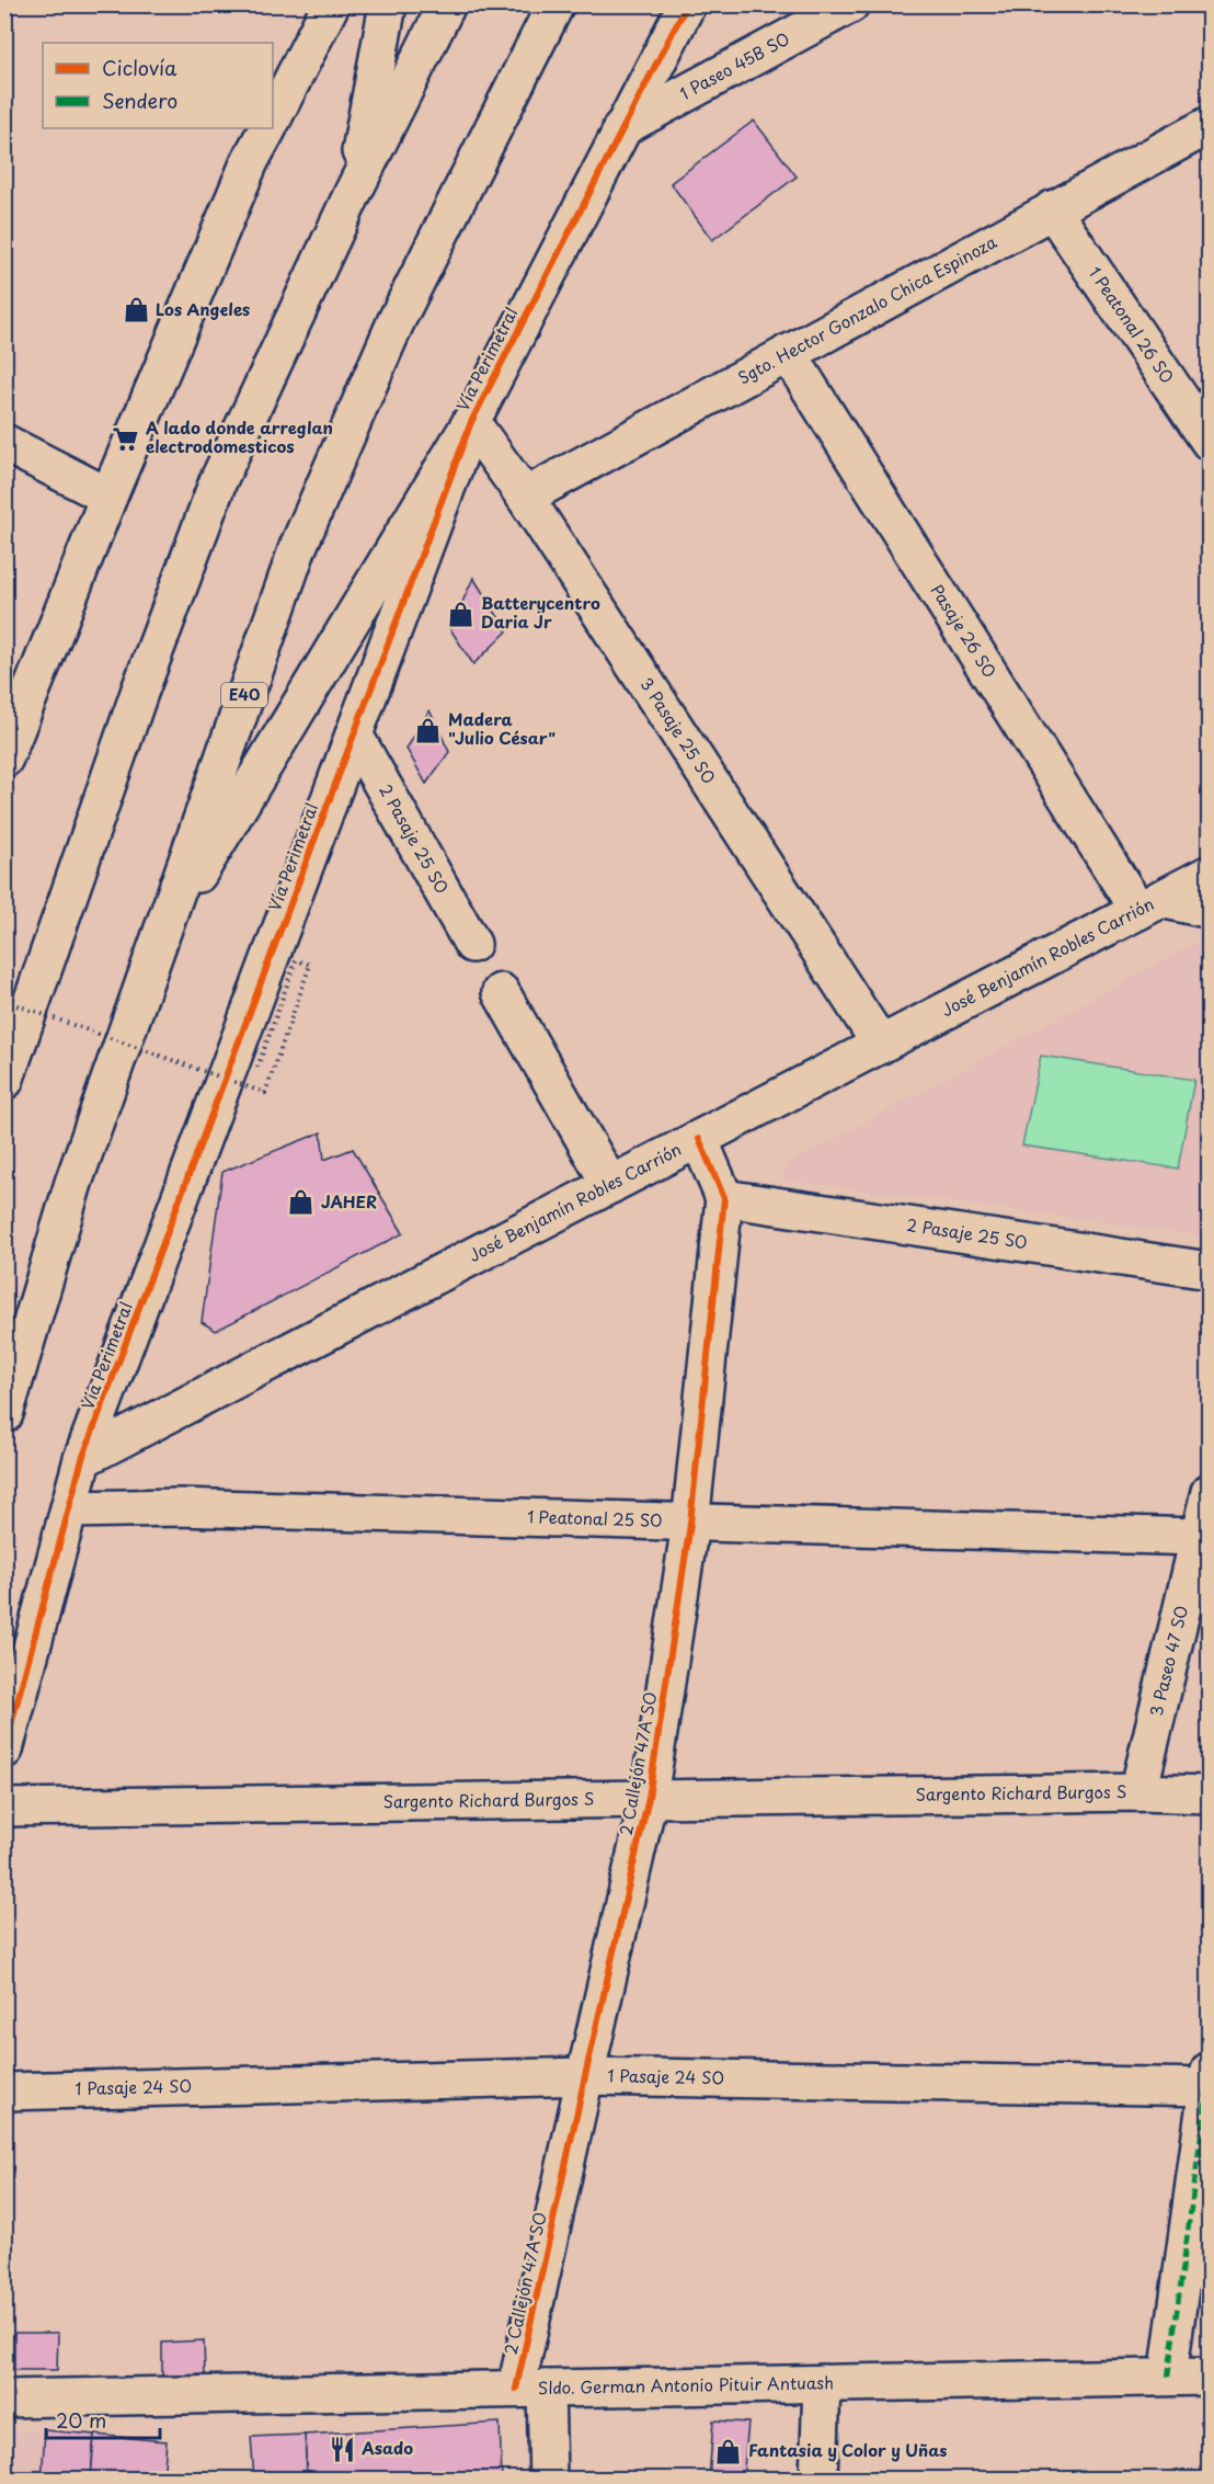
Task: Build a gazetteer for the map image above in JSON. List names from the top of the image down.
{
  "streets": {
    "main road": [
      "1 Paseo 45B SO",
      "Sgto. Hector Gonzalo Chica Espinoza",
      "1 Peatonal 26 SO",
      "Vía Perimetral",
      "Pasaje 26 SO",
      "E40",
      "3 Pasaje 25 SO",
      "2 Pasaje 25 SO",
      "José Benjamín Robles Carrión",
      "1 Peatonal 25 SO",
      "3 Paseo 47 SO",
      "2 Callejón 47A SO",
      "Sargento Richard Burgos S",
      "1 Pasaje 24 SO",
      "Sldo. German Antonio Pituir Antuash"
    ]
  },
  "crossings": [
    ["1 Paseo 45B SO", "Vía Perimetral"],
    ["Sgto. Hector Gonzalo Chica Espinoza", "1 Peatonal 26 SO"],
    ["Sgto. Hector Gonzalo Chica Espinoza", "Pasaje 26 SO"],
    ["Sgto. Hector Gonzalo Chica Espinoza", "3 Pasaje 25 SO"],
    ["Vía Perimetral", "3 Pasaje 25 SO"],
    ["Vía Perimetral", "2 Pasaje 25 SO"],
    ["Vía Perimetral", "José Benjamín Robles Carrión"],
    ["Vía Perimetral", "1 Peatonal 25 SO"],
    ["Pasaje 26 SO", "José Benjamín Robles Carrión"],
    ["3 Pasaje 25 SO", "José Benjamín Robles Carrión"],
    ["2 Pasaje 25 SO", "2 Callejón 47A SO"],
    ["José Benjamín Robles Carrión", "2 Callejón 47A SO"],
    ["1 Peatonal 25 SO", "3 Paseo 47 SO"],
    ["1 Peatonal 25 SO", "2 Callejón 47A SO"],
    ["3 Paseo 47 SO", "Sargento Richard Burgos S"],
    ["2 Callejón 47A SO", "Sargento Richard Burgos S"],
    ["2 Callejón 47A SO", "1 Pasaje 24 SO"],
    ["2 Callejón 47A SO", "Sldo. German Antonio Pituir Antuash"]
  ],
  "places": {
    "shop": [
      "Los Angeles",
      "Batterycentro Daria Jr",
      "Madera \"Julio César\"",
      "JAHER",
      "Fantasia y Color y Uñas"
    ],
    "supermarket": ["A lado donde arreglan electrodomesticos"],
    "restaurant": ["Asado"]
  },
  "legend": ["Ciclovía", "Sendero"],
  "scale_bar": "20 m"
}
